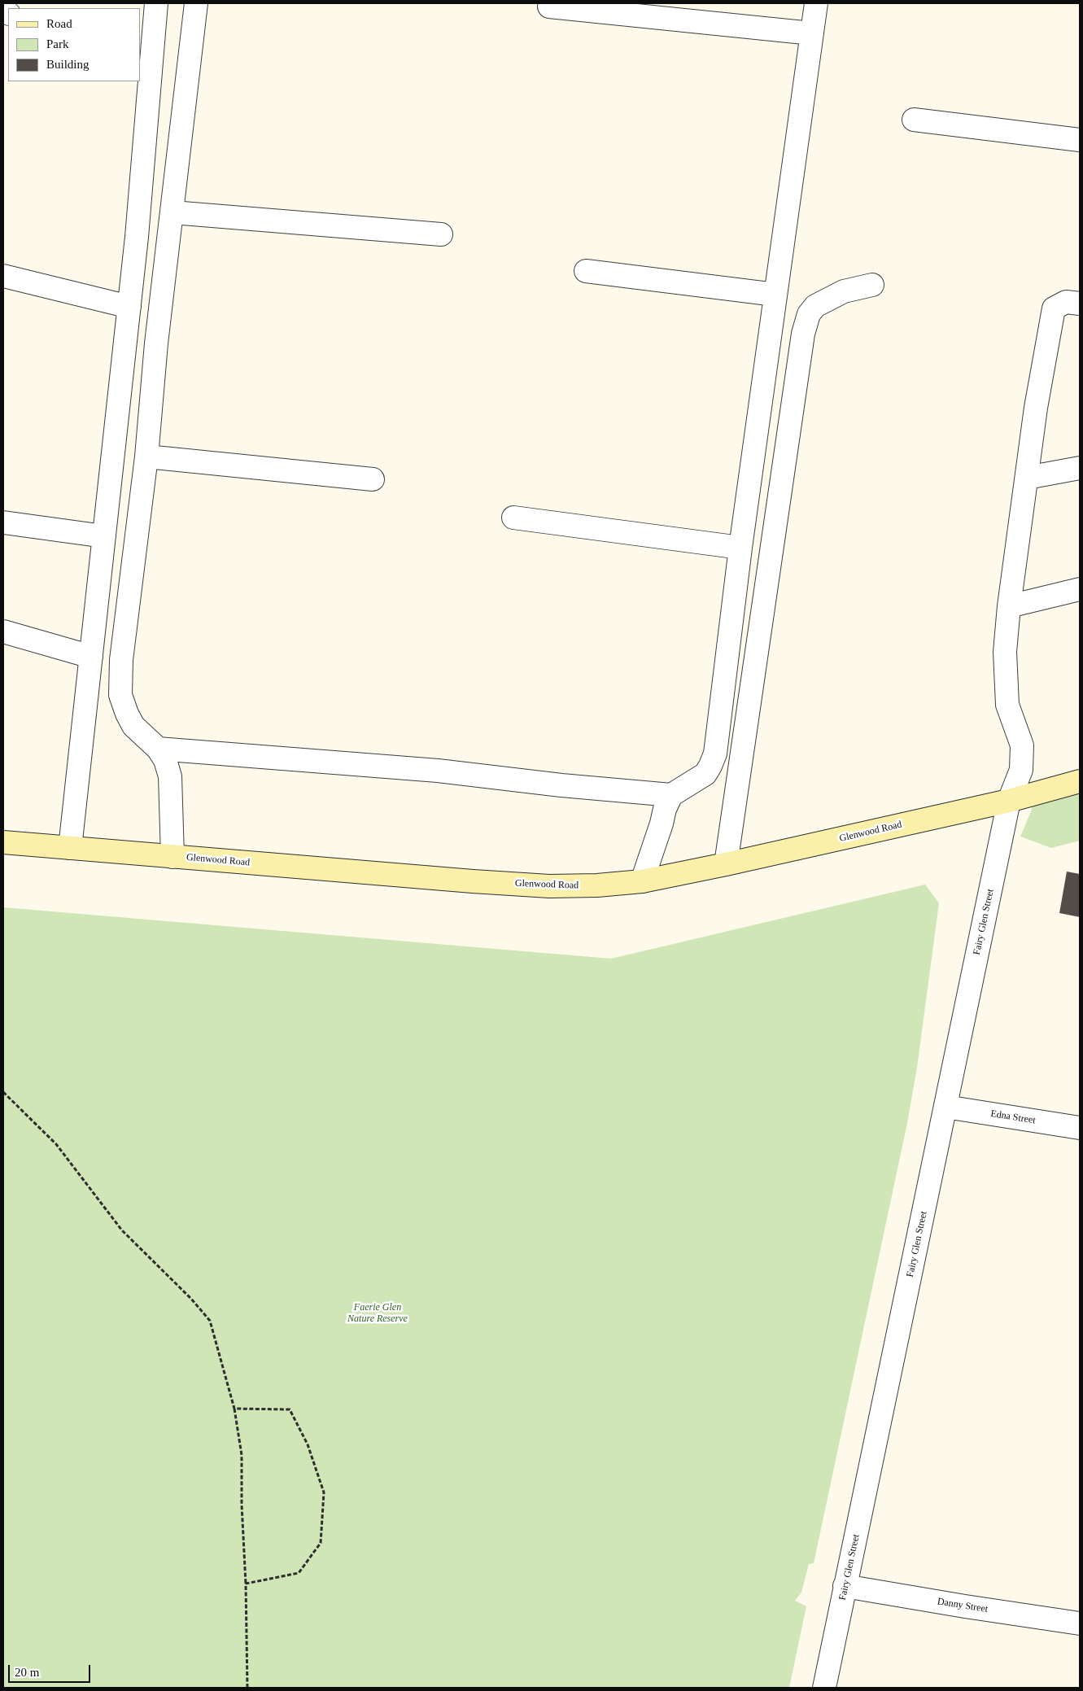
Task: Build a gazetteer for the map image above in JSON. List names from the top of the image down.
{
  "streets": {
    "street": [
      "Glenwood Road",
      "Fairy Glen Street",
      "Edna Street",
      "Danny Street"
    ]
  },
  "crossings": [
    ["Glenwood Road", "Fairy Glen Street"],
    ["Fairy Glen Street", "Edna Street"],
    ["Fairy Glen Street", "Danny Street"]
  ],
  "parks": ["Faerie Glen Nature Reserve"],
  "legend": ["Road", "Park", "Building"],
  "scale_bar": "20 m"
}
